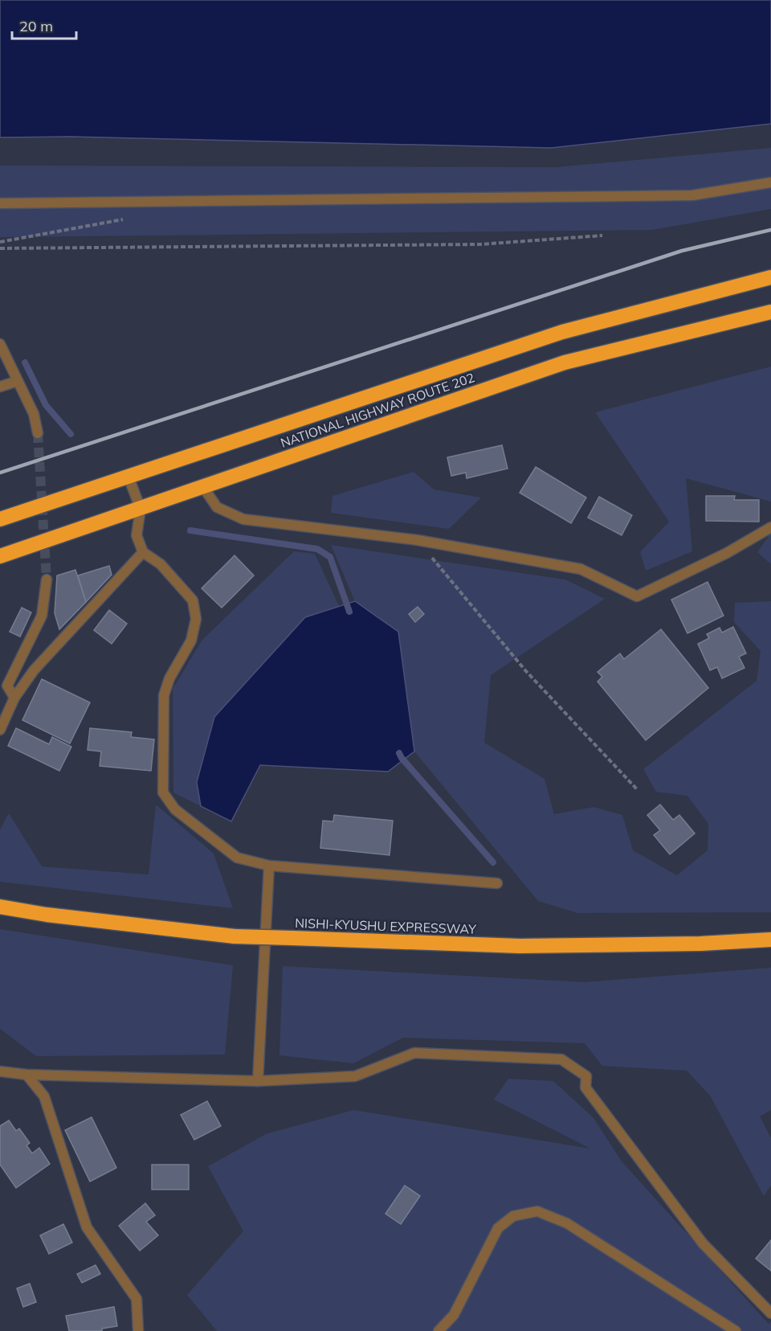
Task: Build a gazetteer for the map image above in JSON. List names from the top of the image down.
{
  "streets": {
    "highway": ["NATIONAL HIGHWAY ROUTE 202", "NISHI-KYUSHU EXPRESSWAY"]
  },
  "scale_bar": "20 m"
}
